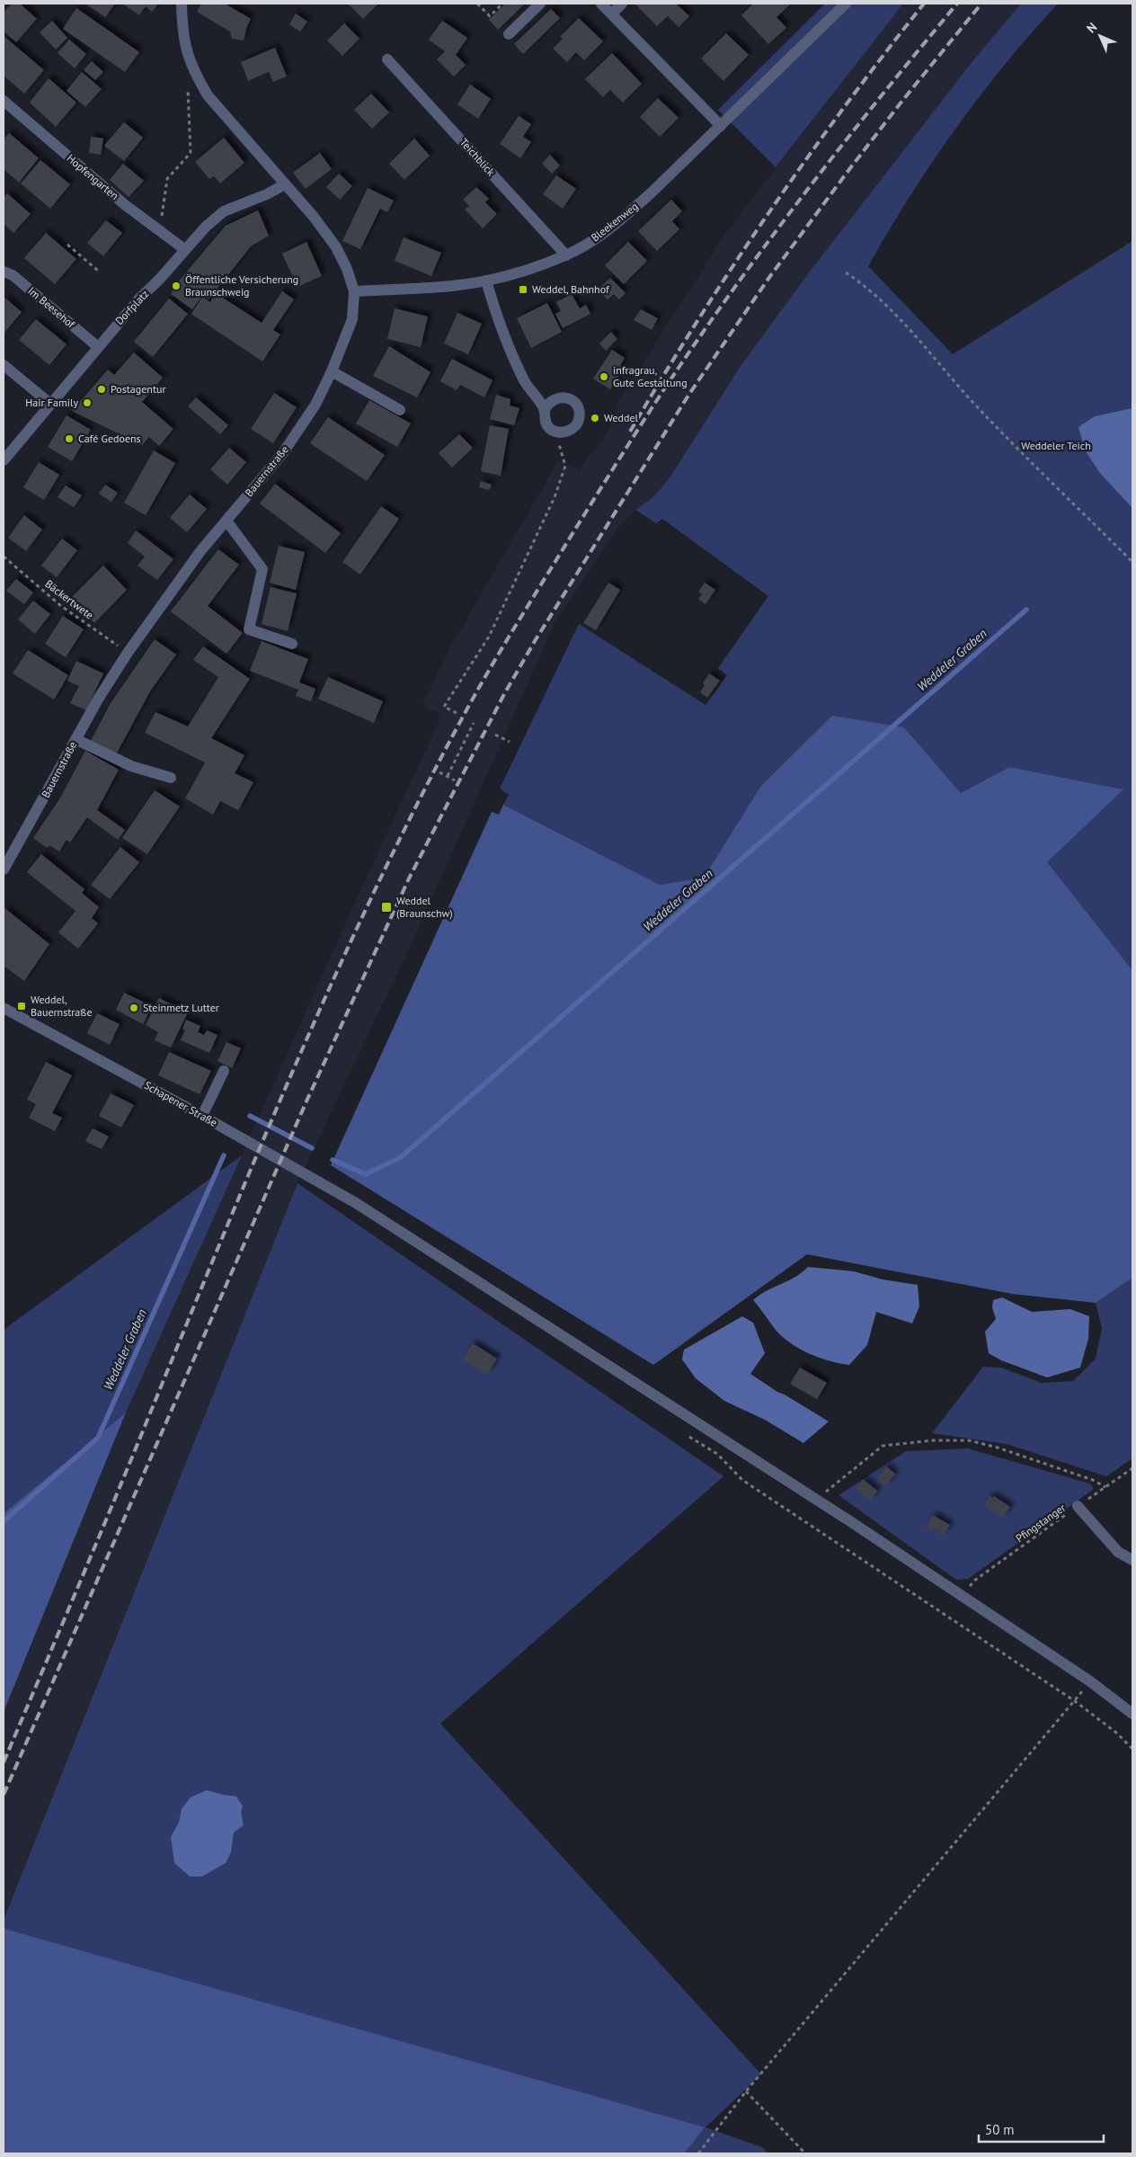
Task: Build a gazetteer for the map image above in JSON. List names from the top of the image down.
{
  "streets": {
    "street": [
      "Teichblick",
      "Hopfengarten",
      "Bleekenweg",
      "Im Beesehof",
      "Dorfplatz",
      "Bauernstraße",
      "Schapener Straße"
    ],
    "path": ["Bäckertwete", "Pfingstanger"]
  },
  "crossings": [
    ["Teichblick", "Bleekenweg"],
    ["Hopfengarten", "Dorfplatz"],
    ["Im Beesehof", "Dorfplatz"],
    ["Bauernstraße", "Bäckertwete"],
    ["Schapener Straße", "Pfingstanger"]
  ],
  "water": ["Weddeler Graben"],
  "parks": ["Weddeler Teich"],
  "places": {
    "other": [
      "Öffentliche Versicherung Braunschweig",
      "infragrau, Gute Gestaltung",
      "Postagentur",
      "Hair Family",
      "Weddel",
      "Café Gedoens",
      "Steinmetz Lutter"
    ],
    "transit": ["Weddel, Bahnhof", "Weddel (Braunschw)", "Weddel, Bauernstraße"]
  },
  "scale_bar": "50 m",
  "north": "top left"
}
